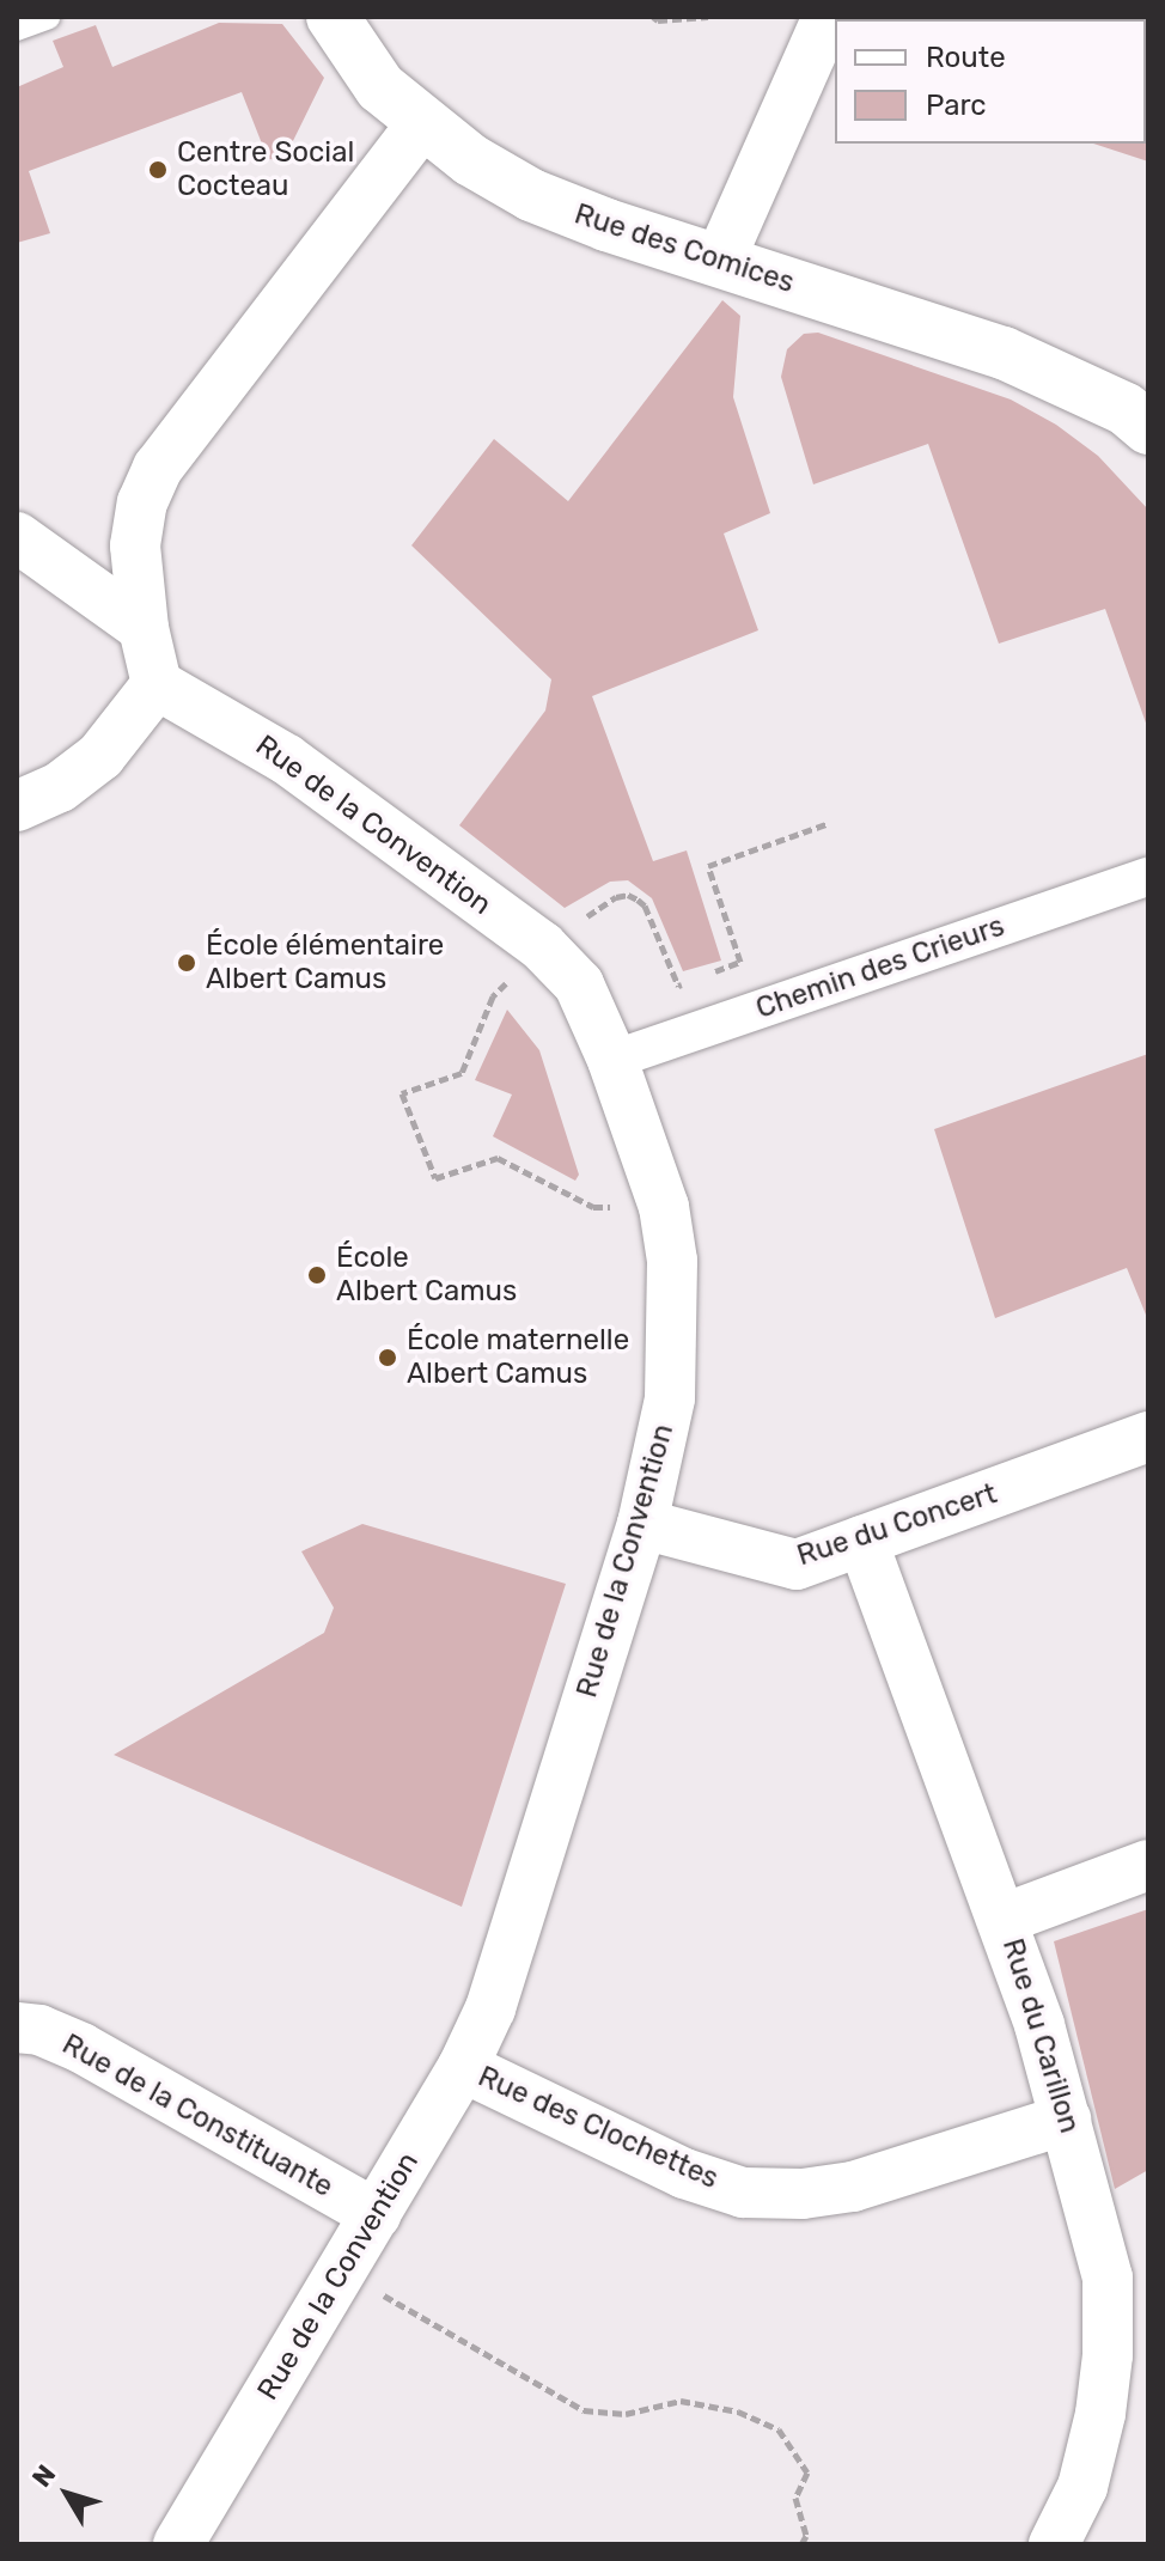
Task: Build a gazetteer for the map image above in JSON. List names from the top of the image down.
{
  "streets": {
    "street": [
      "Rue des Comices",
      "Rue de la Convention",
      "Chemin des Crieurs",
      "Rue du Concert",
      "Rue du Carillon",
      "Rue de la Constituante",
      "Rue des Clochettes"
    ]
  },
  "crossings": [
    ["Rue de la Convention", "Chemin des Crieurs"],
    ["Rue de la Convention", "Rue du Concert"],
    ["Rue de la Convention", "Rue de la Constituante"],
    ["Rue de la Convention", "Rue des Clochettes"],
    ["Rue du Concert", "Rue du Carillon"],
    ["Rue du Carillon", "Rue des Clochettes"]
  ],
  "places": [
    "Centre Social Cocteau",
    "École élémentaire Albert Camus",
    "École Albert Camus",
    "École maternelle Albert Camus"
  ],
  "legend": ["Route", "Parc"],
  "north": "top left"
}
